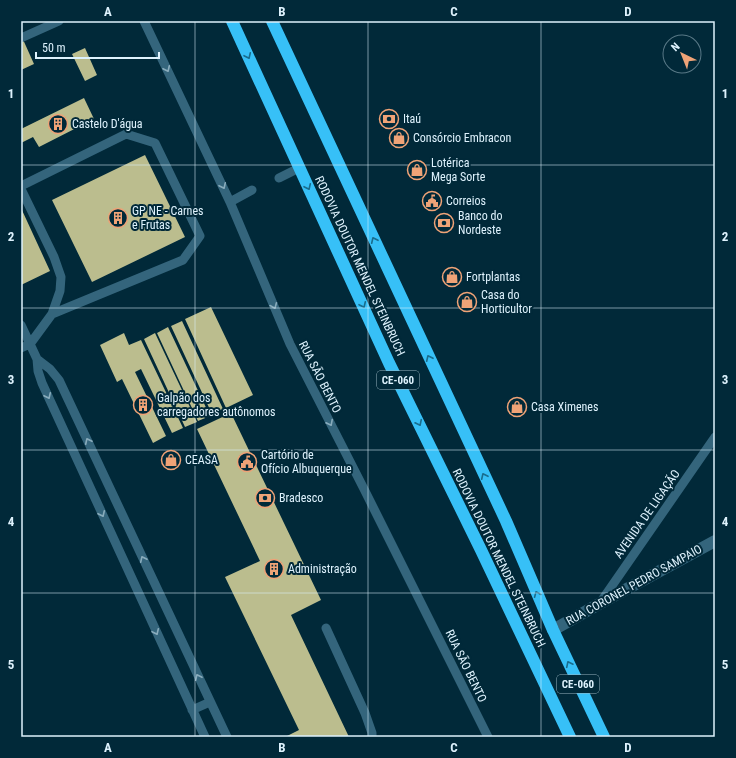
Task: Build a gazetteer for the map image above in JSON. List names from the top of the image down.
{
  "streets": {
    "highway": ["RODOVIA DOUTOR MENDEL STEINBRUCH", "CE-060"],
    "street": ["RUA CORONEL PEDRO SAMPAIO"],
    "lane": ["RUA SÃO BENTO", "AVENIDA DE LIGAÇÃO"]
  },
  "crossings": [
    ["RODOVIA DOUTOR MENDEL STEINBRUCH", "RUA CORONEL PEDRO SAMPAIO"],
    ["AVENIDA DE LIGAÇÃO", "RUA CORONEL PEDRO SAMPAIO"]
  ],
  "one_way": ["RUA SÃO BENTO"],
  "places": {
    "bank": ["Itaú", "Banco do Nordeste", "Bradesco"],
    "building": [
      "Castelo D'água",
      "GP NE - Carnes e Frutas",
      "Galpão dos carregadores autônomos",
      "Administração"
    ],
    "shop": [
      "Consórcio Embracon",
      "Lotérica Mega Sorte",
      "Fortplantas",
      "Casa do Horticultor",
      "Casa Ximenes",
      "CEASA"
    ],
    "public building": ["Correios", "Cartório de Ofício Albuquerque"]
  },
  "scale_bar": "50 m",
  "north": "top left",
  "grid": {
    "columns": [
      "A",
      "B",
      "C",
      "D"
    ],
    "rows": [
      "1",
      "2",
      "3",
      "4",
      "5"
    ]
  }
}
